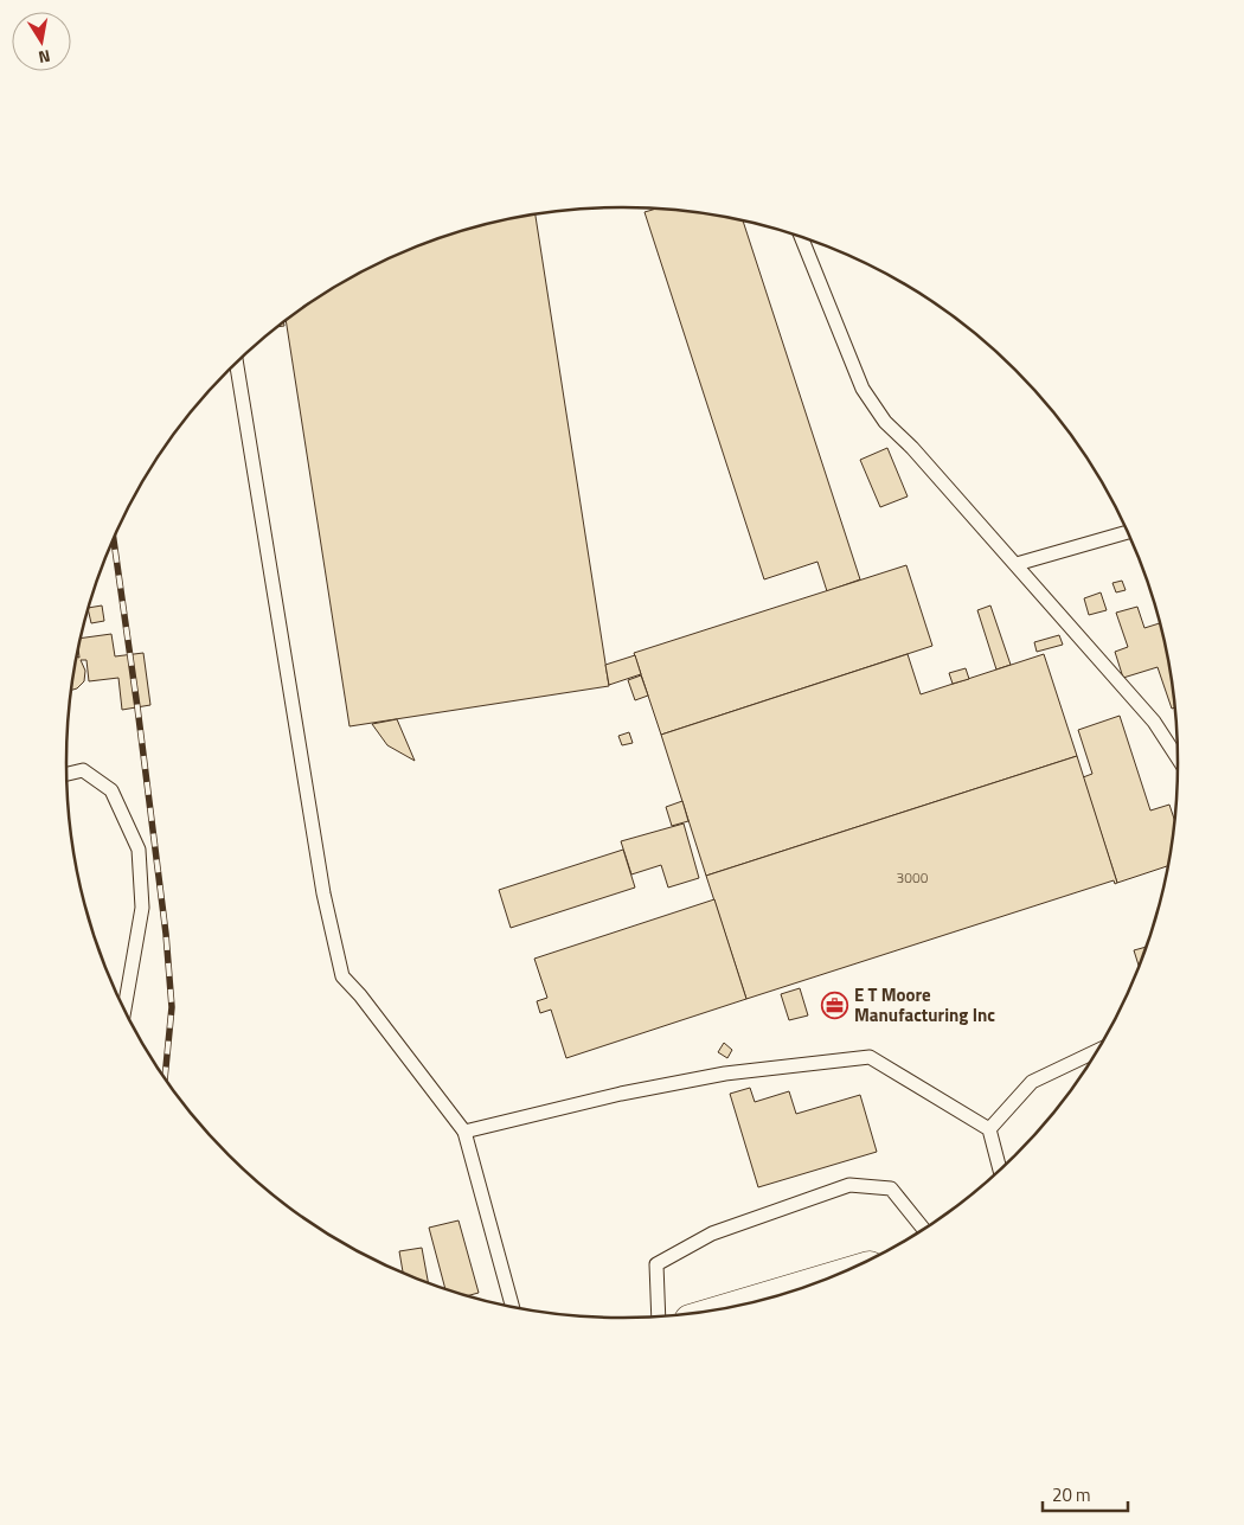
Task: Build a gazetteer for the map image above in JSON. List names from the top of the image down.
{
  "places": {
    "office": ["E T Moore Manufacturing Inc"]
  },
  "house_numbers": ["3000"],
  "scale_bar": "20 m",
  "north": "bottom"
}
